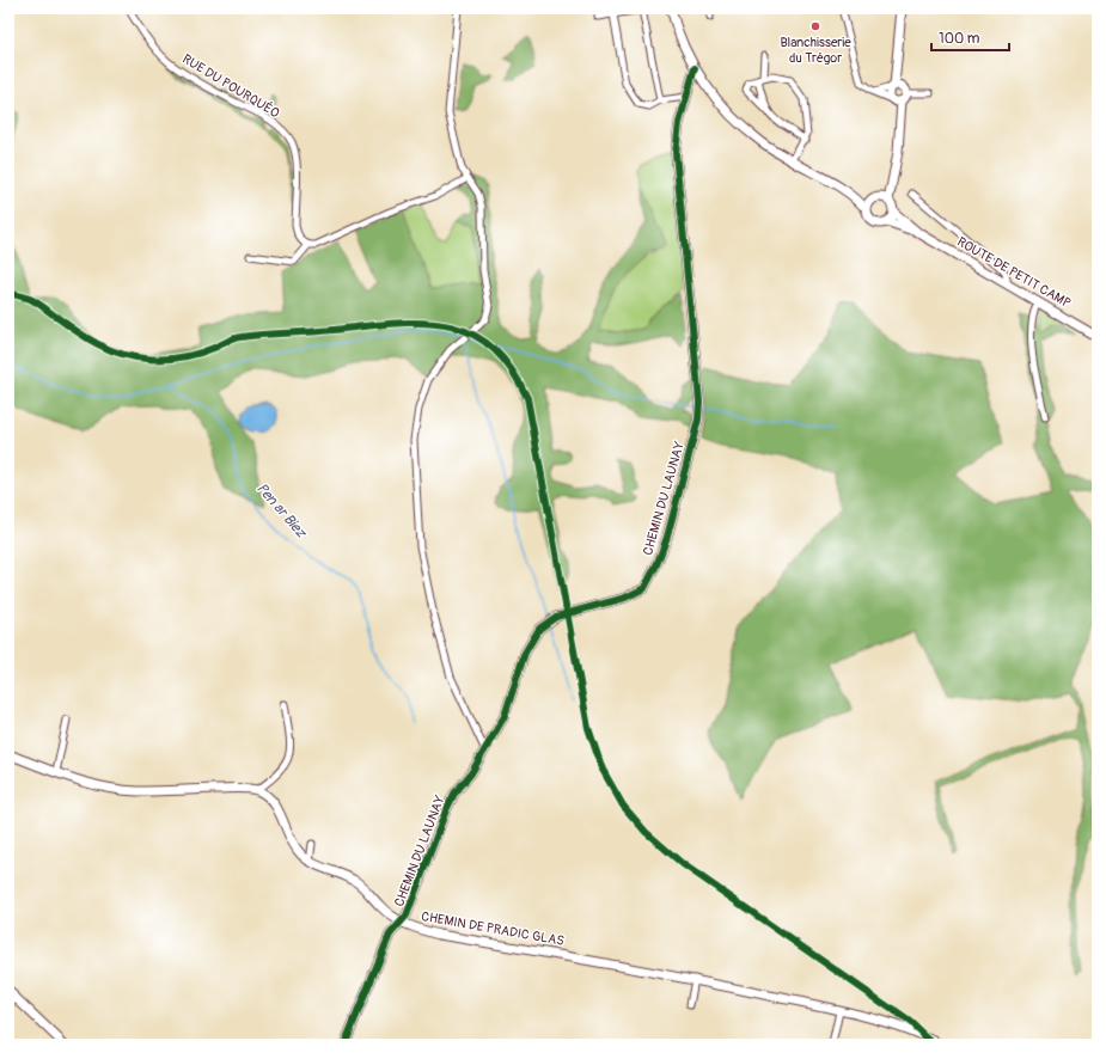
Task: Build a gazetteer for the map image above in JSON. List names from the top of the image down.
{
  "streets": {
    "street": [
      "RUE DU POURQUÉO",
      "ROUTE DE PETIT CAMP",
      "CHEMIN DU LAUNAY",
      "CHEMIN DE PRADIC GLAS"
    ]
  },
  "crossings": [
    ["CHEMIN DU LAUNAY", "CHEMIN DE PRADIC GLAS"]
  ],
  "water": ["Pen ar Biez"],
  "places": ["Blanchisserie du Trégor"],
  "scale_bar": "100 m"
}
